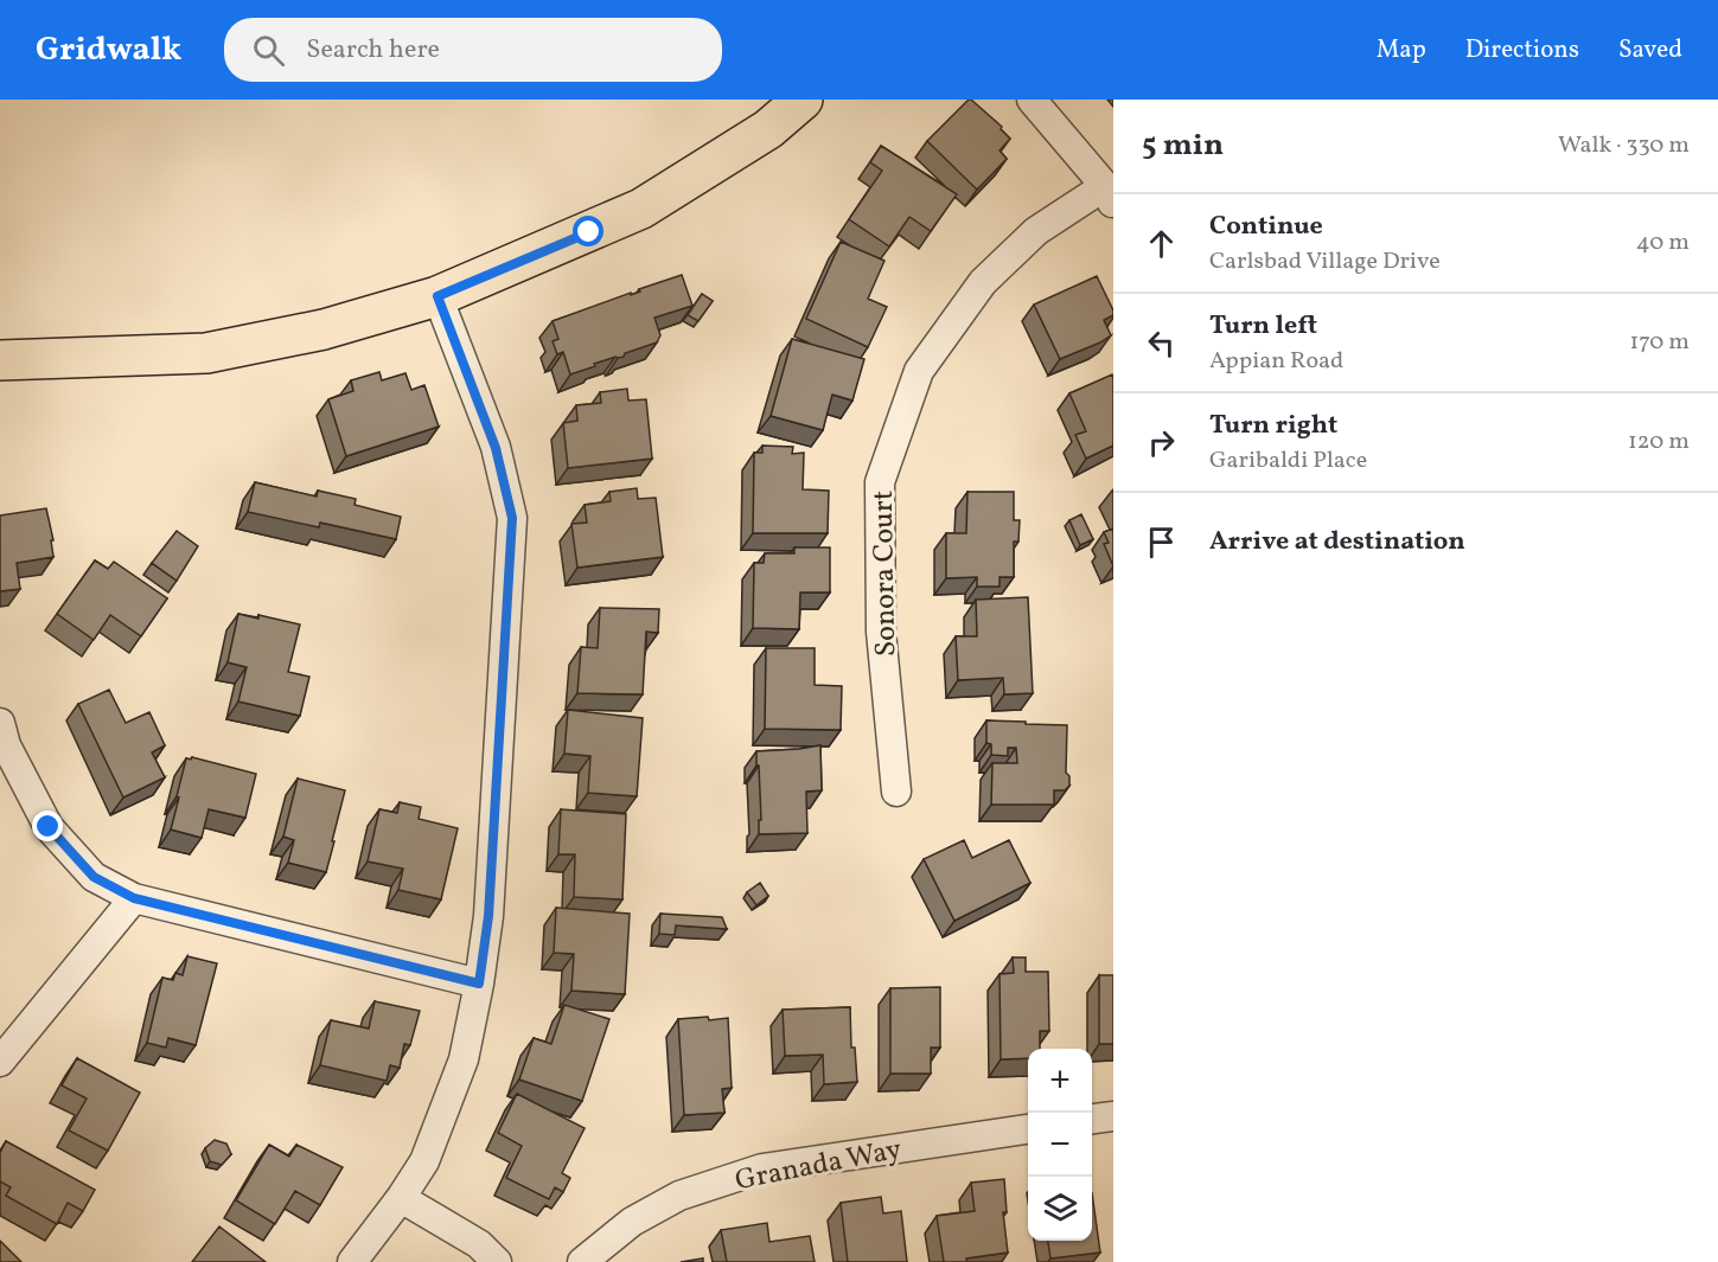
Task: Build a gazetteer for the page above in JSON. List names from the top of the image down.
{
  "streets": {
    "street": ["Sonora Court", "Granada Way"]
  },
  "page": {
    "header": "Gridwalk",
    "search": "Search here",
    "nav": ["Map", "Directions", "Saved"],
    "heading": ["5 min", "Walk · 330 m"],
    "list": [
      ["Continue", "Carlsbad Village Drive", "40 m"],
      ["Turn left", "Appian Road", "170 m"],
      ["Turn right", "Garibaldi Place", "120 m"],
      "Arrive at destination"
    ],
    "map_buttons": ["+", "−"]
  }
}
